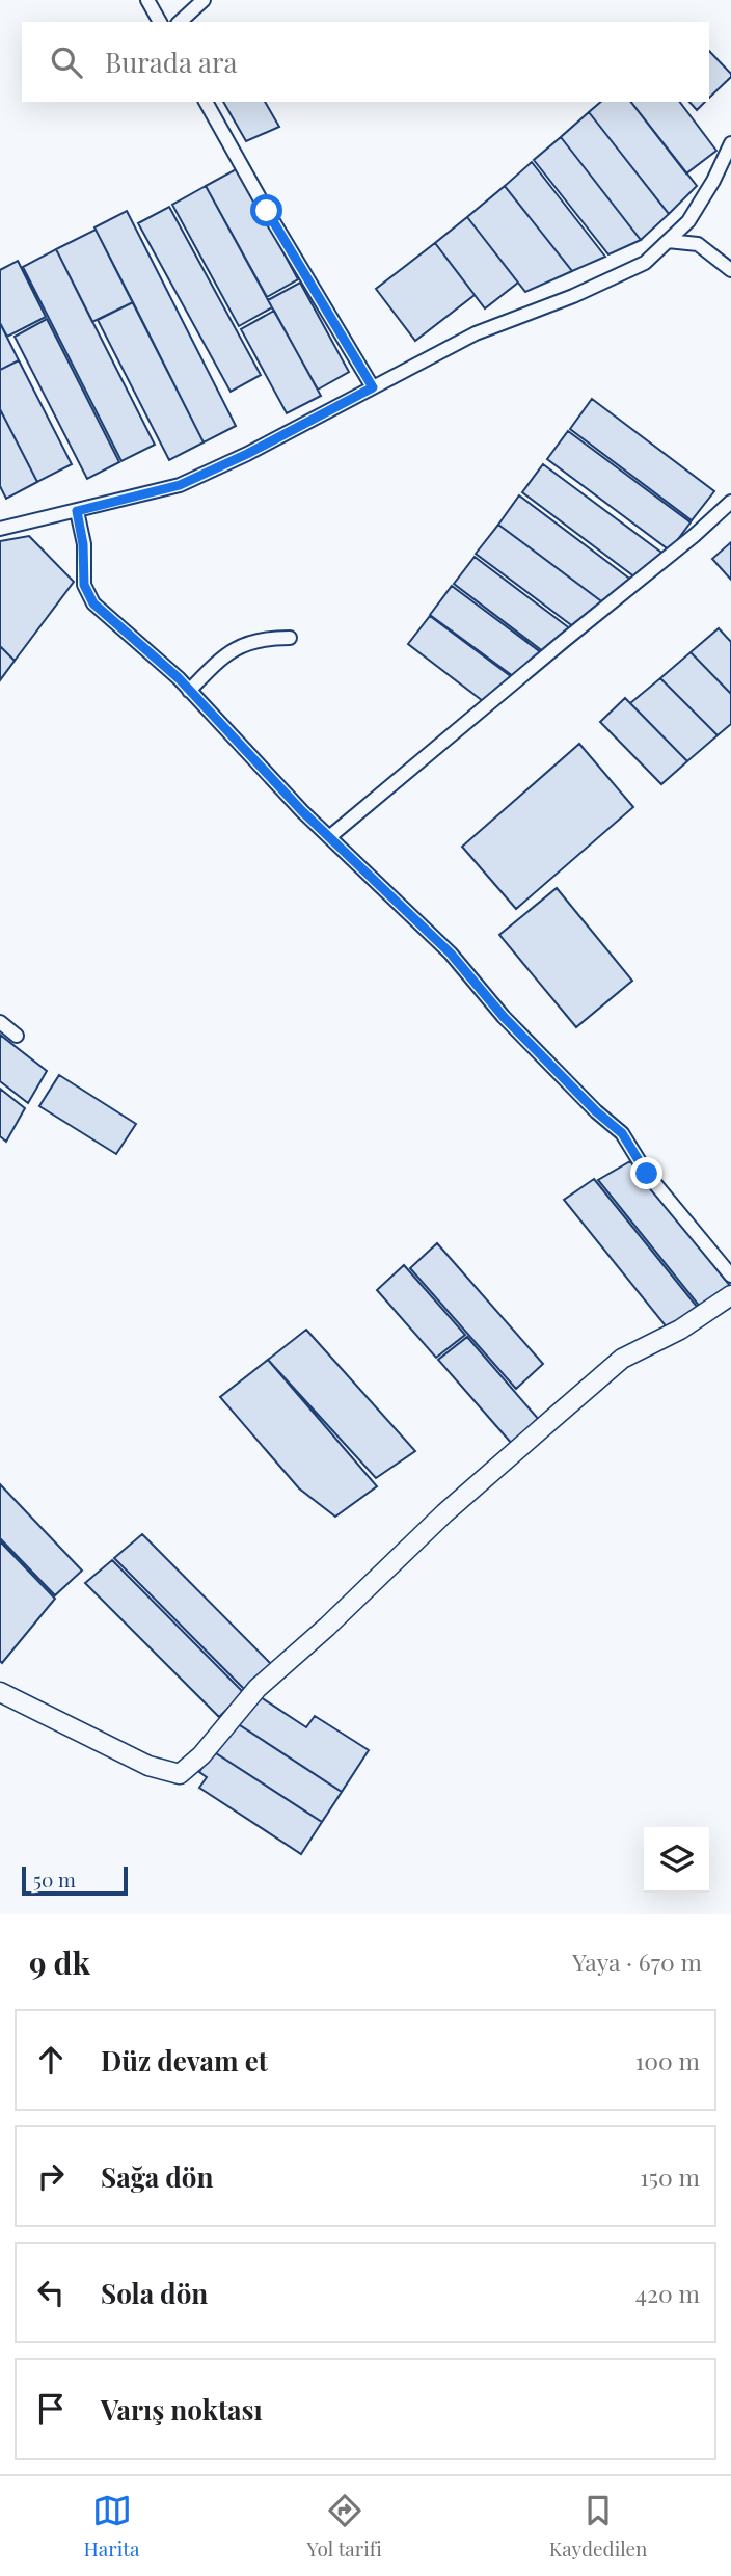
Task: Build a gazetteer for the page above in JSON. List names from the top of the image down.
{
  "scale_bar": "50 m",
  "page": {
    "search": "Burada ara",
    "scale": "50 m",
    "heading": ["9 dk", "Yaya · 670 m"],
    "list": [
      ["Düz devam et", "100 m"],
      ["Sağa dön", "150 m"],
      ["Sola dön", "420 m"],
      "Varış noktası"
    ],
    "nav": ["Harita", "Yol tarifi", "Kaydedilen"]
  }
}
